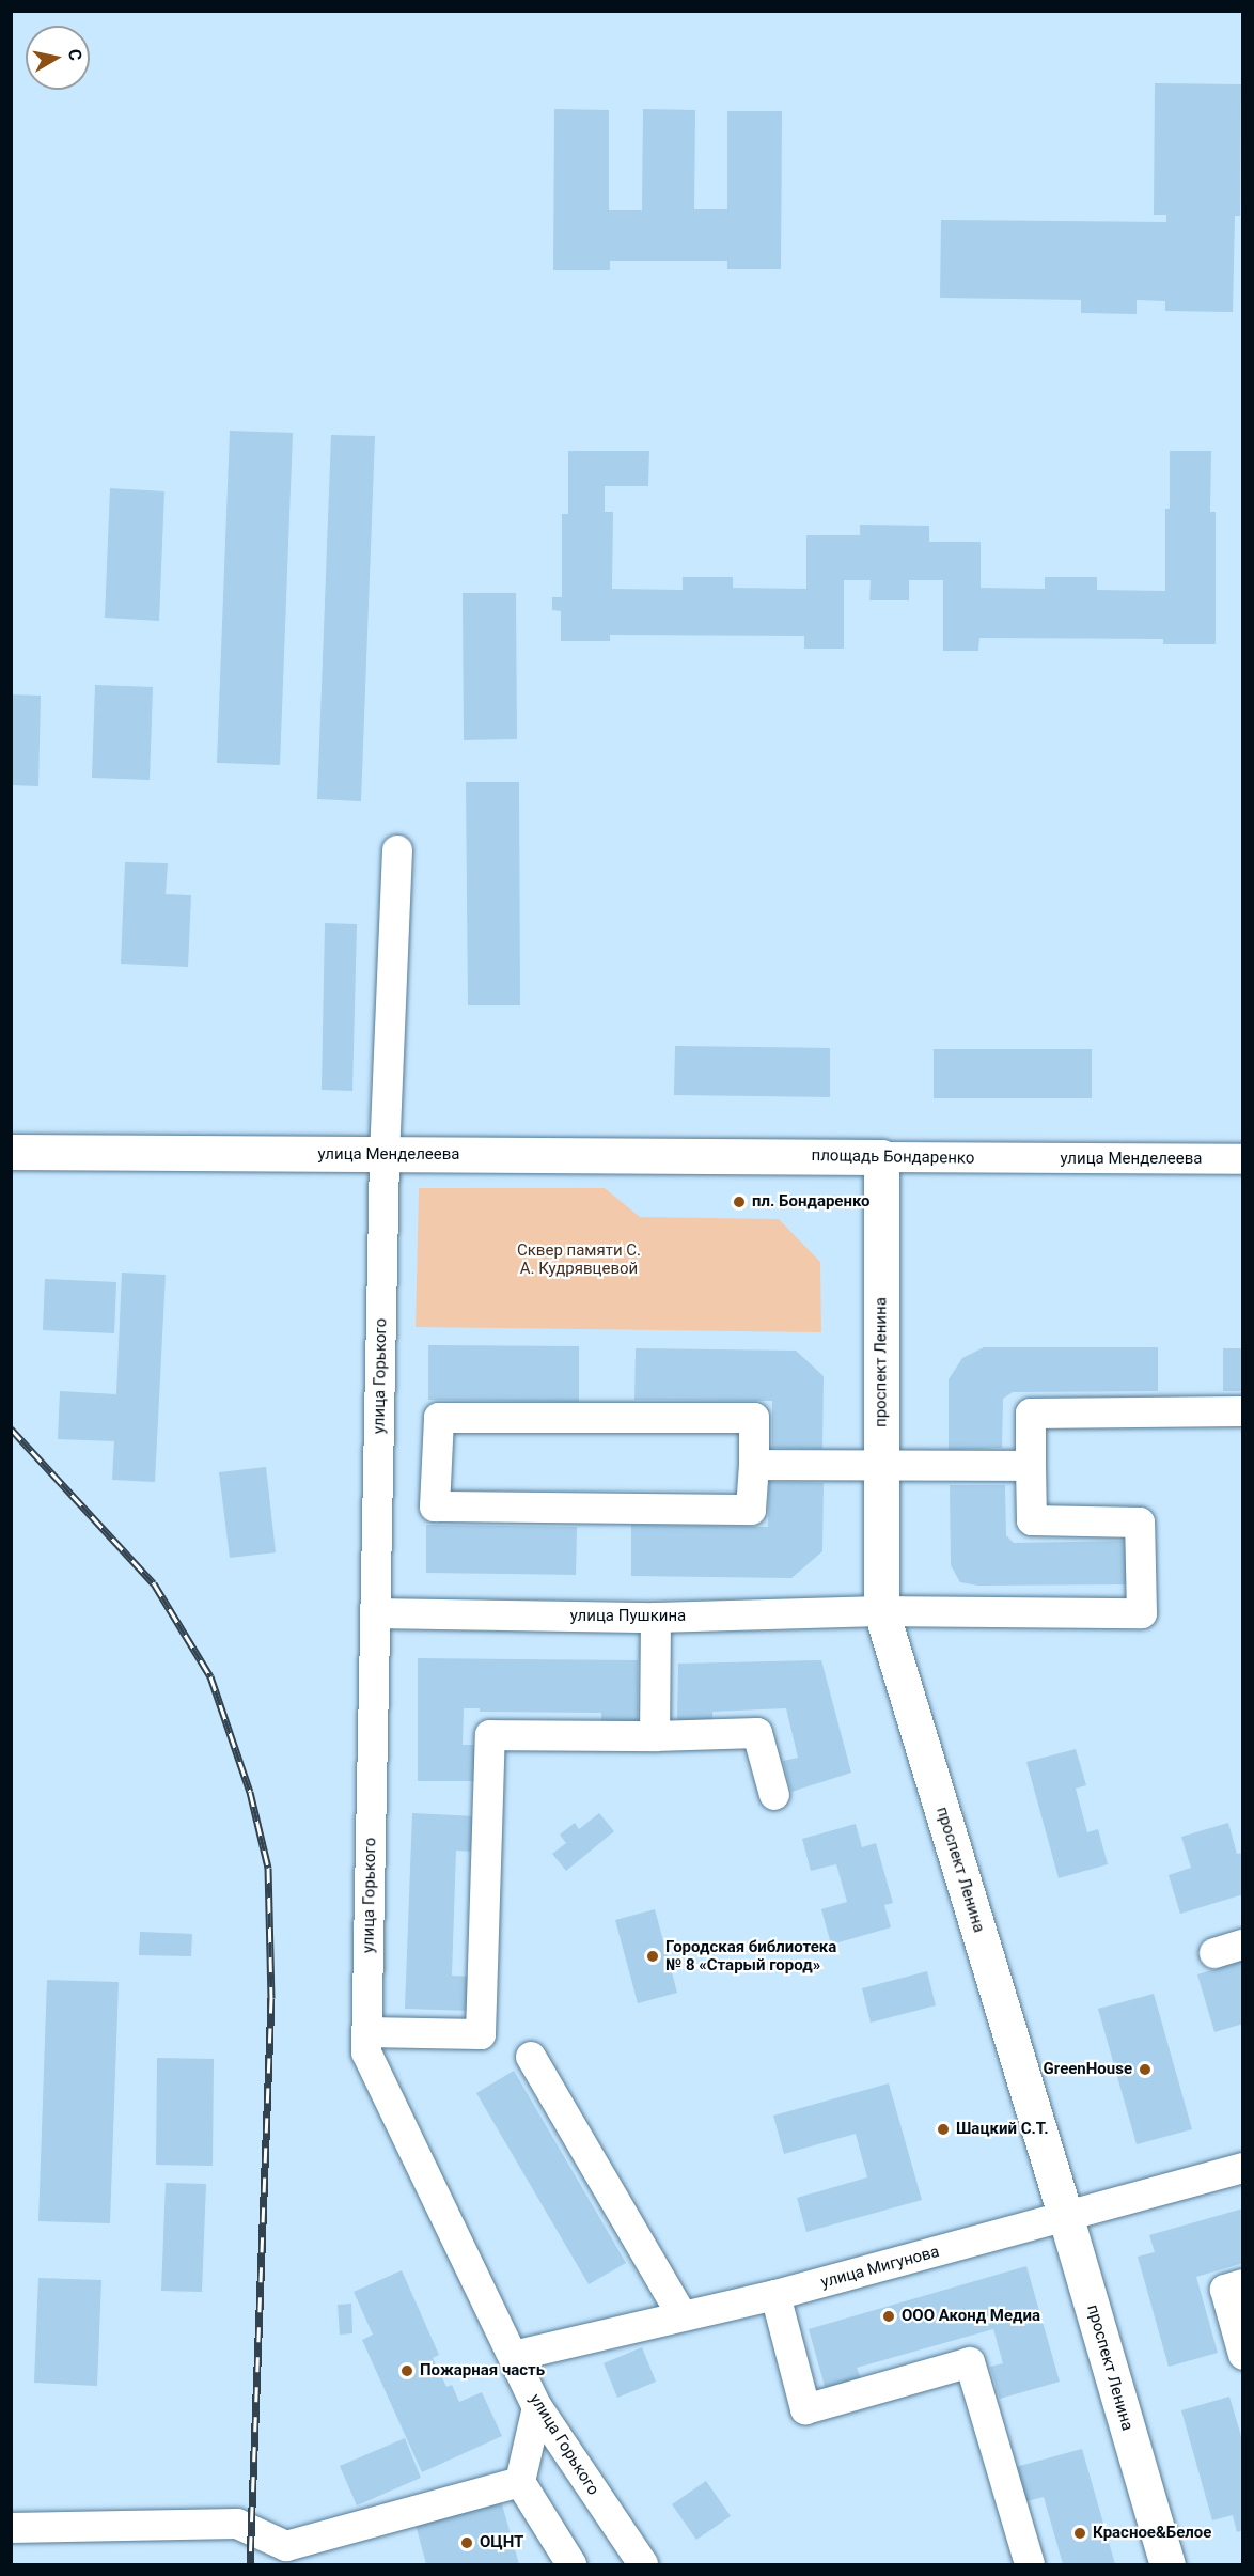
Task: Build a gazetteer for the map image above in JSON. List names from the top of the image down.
{
  "streets": {
    "main road": ["улица Менделеева", "площадь Бондаренко", "проспект Ленина"],
    "street": ["улица Горького", "улица Пушкина", "улица Мигунова"]
  },
  "crossings": [
    ["улица Менделеева", "площадь Бондаренко"],
    ["улица Менделеева", "улица Горького"],
    ["площадь Бондаренко", "проспект Ленина"],
    ["проспект Ленина", "улица Пушкина"],
    ["проспект Ленина", "улица Мигунова"],
    ["улица Горького", "улица Пушкина"],
    ["улица Горького", "улица Мигунова"]
  ],
  "parks": ["Сквер памяти С. А. Кудрявцевой"],
  "places": [
    "пл. Бондаренко",
    "Городская библиотека № 8 «Старый город»",
    "GreenHouse",
    "Шацкий С.Т.",
    "ООО Аконд Медиа",
    "Пожарная часть",
    "Красное&Белое",
    "ОЦНТ"
  ],
  "north": "right"
}
